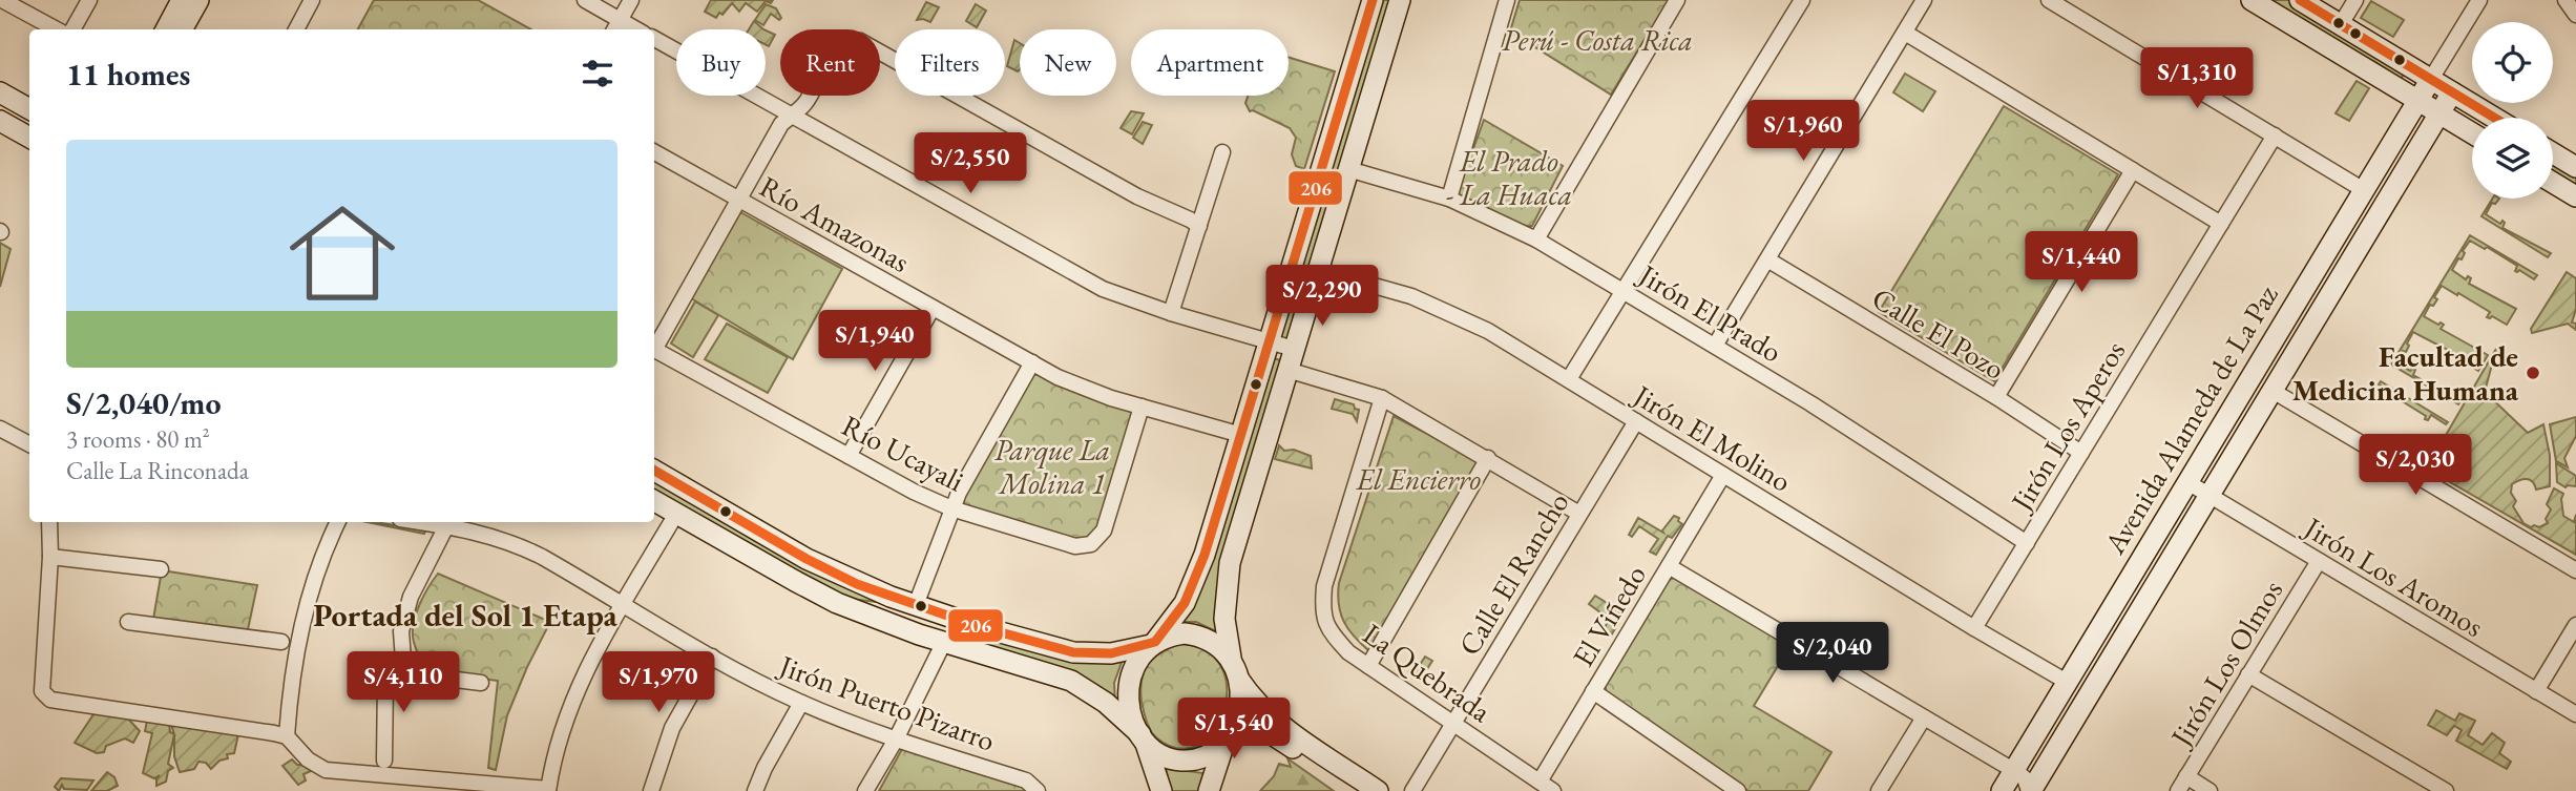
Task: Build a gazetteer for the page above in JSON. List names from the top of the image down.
{
  "streets": {
    "street": [
      "Río Amazonas",
      "Jirón El Prado",
      "Calle El Pozo",
      "Avenida Alameda de La Paz",
      "Jirón Los Aperos",
      "Jirón El Molino",
      "Río Ucayali",
      "Calle El Rancho",
      "Jirón Los Aromos",
      "El Viñedo",
      "Jirón Los Olmos",
      "La Quebrada",
      "Jirón Puerto Pizarro"
    ]
  },
  "crossings": [
    ["Río Amazonas", "Río Ucayali"],
    ["Jirón El Prado", "Jirón Los Aperos"],
    ["Calle El Pozo", "Jirón Los Aperos"],
    ["Avenida Alameda de La Paz", "Jirón El Molino"],
    ["Avenida Alameda de La Paz", "Jirón Los Aromos"],
    ["Jirón Los Aperos", "Jirón El Molino"],
    ["Jirón El Molino", "Calle El Rancho"],
    ["Jirón El Molino", "El Viñedo"],
    ["Calle El Rancho", "La Quebrada"],
    ["Jirón Los Aromos", "Jirón Los Olmos"],
    ["El Viñedo", "La Quebrada"]
  ],
  "districts": ["Portada del Sol 1 Etapa"],
  "parks": [
    "Perú - Costa Rica",
    "El Prado - La Huaca",
    "Parque La Molina 1",
    "El Encierro"
  ],
  "places": ["Facultad de Medicina Humana"],
  "lines": ["transit line 206"],
  "page": {
    "chip": [
      "Buy",
      "Rent",
      "Filters",
      "New",
      "Apartment"
    ],
    "heading": "11 homes",
    "price": [
      "S/1,310",
      "S/1,960",
      "S/2,550",
      "S/1,440",
      "S/2,290",
      "S/1,940",
      "S/2,030",
      "S/2,040",
      "S/4,110",
      "S/1,970",
      "S/1,540"
    ],
    "list": [
      {
        "name": "S/2,040/mo",
        "note": "3 rooms · 80 m² · Calle La Rinconada"
      }
    ]
  }
}
